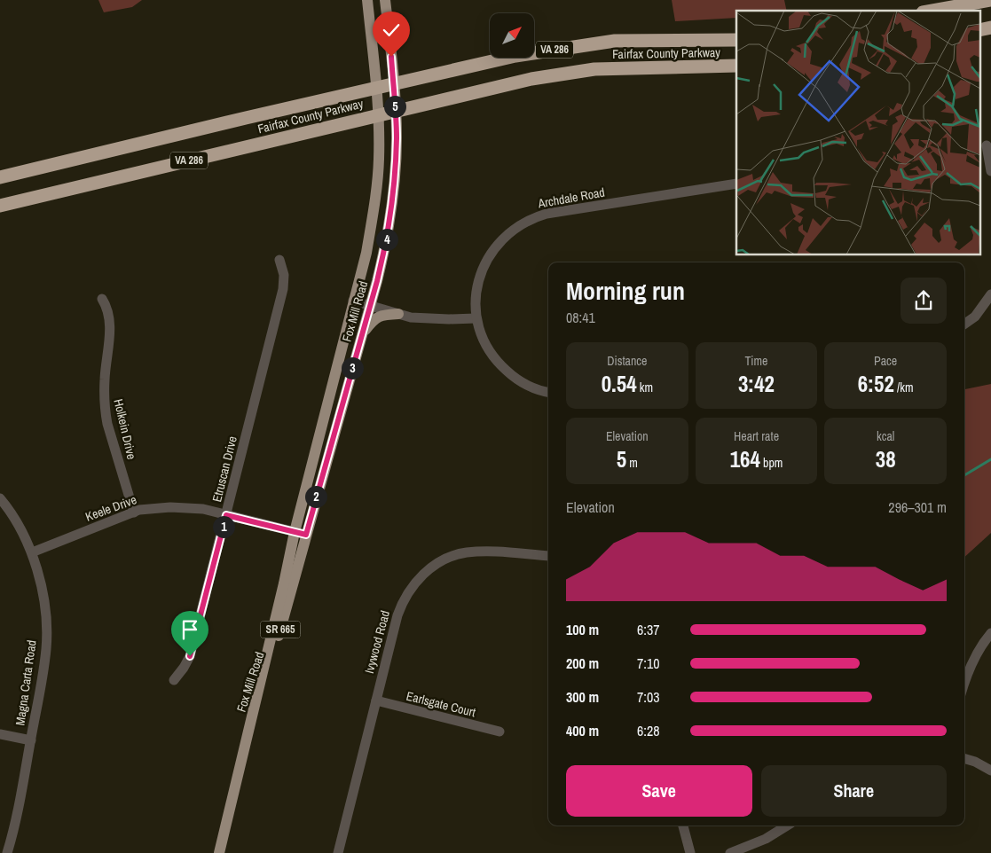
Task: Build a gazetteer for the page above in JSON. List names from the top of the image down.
{
  "streets": {
    "highway": ["VA 286", "Fairfax County Parkway"],
    "main road": ["Fox Mill Road", "SR 665"],
    "street": [
      "Archdale Road",
      "Holkein Drive",
      "Etruscan Drive",
      "Keele Drive",
      "Ivywood Road",
      "Magna Carta Road",
      "Earlsgate Court"
    ]
  },
  "crossings": [
    ["Fairfax County Parkway", "Fox Mill Road"],
    ["Fox Mill Road", "Keele Drive"],
    ["Holkein Drive", "Keele Drive"],
    ["Etruscan Drive", "Keele Drive"],
    ["Keele Drive", "Magna Carta Road"],
    ["Ivywood Road", "Earlsgate Court"]
  ],
  "north": "top right",
  "page": {
    "pins": [
      "5",
      "4",
      "3",
      "2",
      "1"
    ],
    "heading": ["Morning run", "08:41"],
    "stats": [
      ["Distance", "0.54 km"],
      ["Time", "3:42"],
      ["Pace", "6:52 /km"],
      ["Elevation", "5 m"],
      ["Heart rate", "164 bpm"],
      ["kcal", "38"]
    ],
    "chart": ["Elevation", "296–301 m"],
    "list": [
      {
        "name": "100 m",
        "note": "6:37"
      },
      {
        "name": "200 m",
        "note": "7:10"
      },
      {
        "name": "300 m",
        "note": "7:03"
      },
      {
        "name": "400 m",
        "note": "6:28"
      }
    ],
    "buttons": ["Save", "Share"]
  }
}
